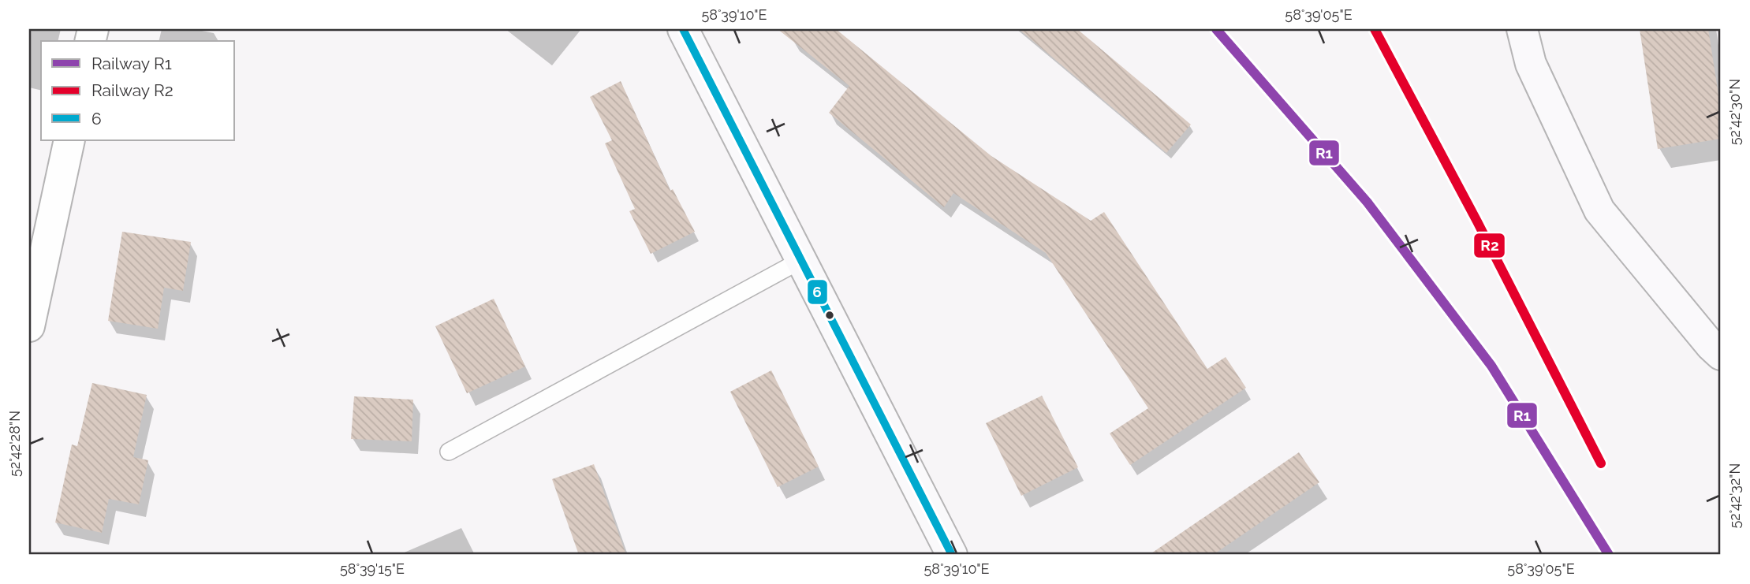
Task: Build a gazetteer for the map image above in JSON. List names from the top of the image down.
{
  "lines": ["rail line R1", "rail line R2", "transit line 6"],
  "legend": ["Railway R1", "Railway R2", "6"],
  "coordinates": [
    "58°39'10\"E",
    "58°39'05\"E",
    "52°42'30\"N",
    "52°42'28\"N",
    "52°42'32\"N",
    "58°39'15\"E"
  ]
}
